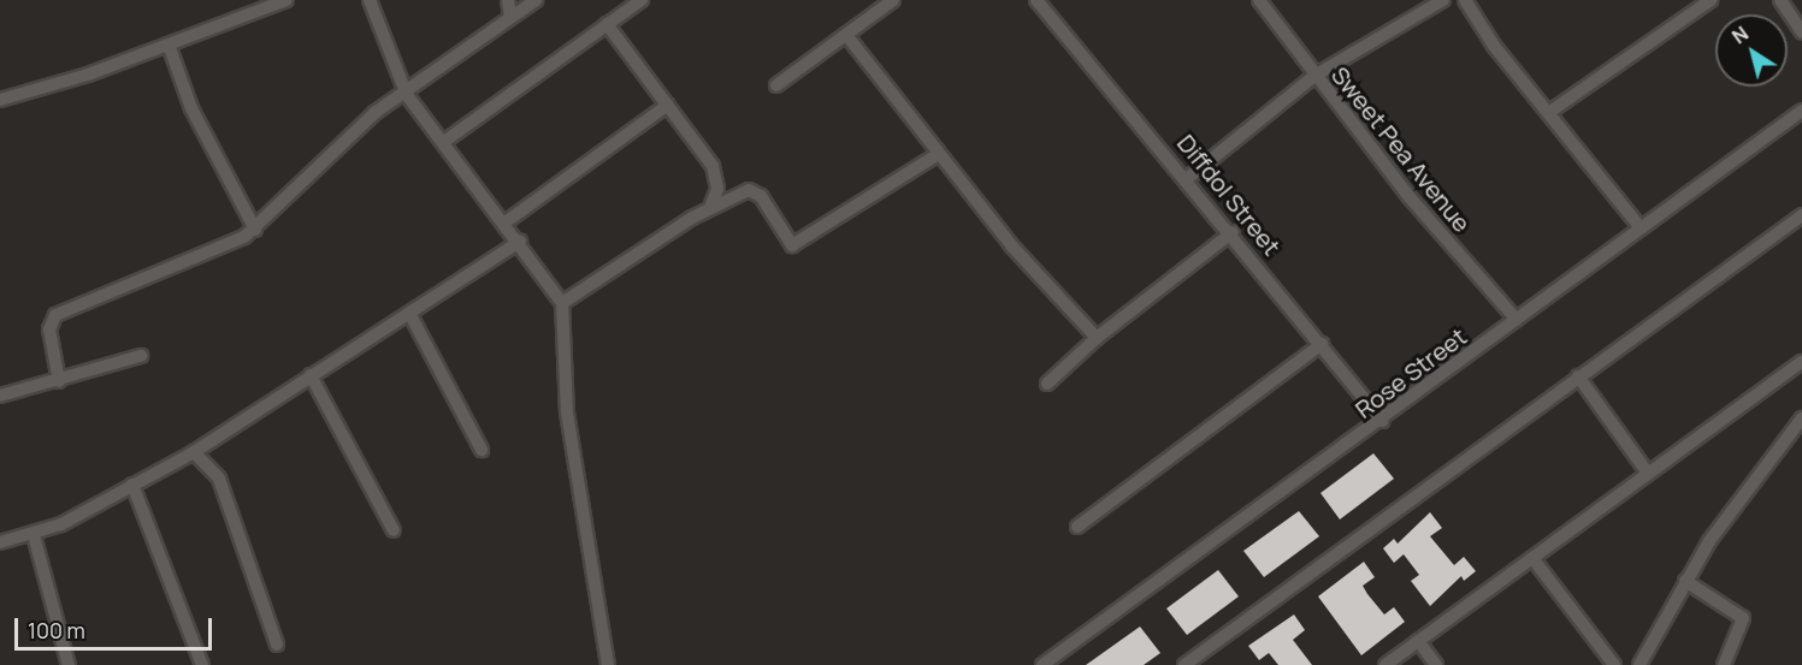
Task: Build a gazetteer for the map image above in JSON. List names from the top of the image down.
{
  "streets": {
    "street": ["Sweet Pea Avenue", "Diffdol Street", "Rose Street"]
  },
  "crossings": [
    ["Sweet Pea Avenue", "Rose Street"],
    ["Diffdol Street", "Rose Street"]
  ],
  "scale_bar": "100 m",
  "north": "top left"
}
